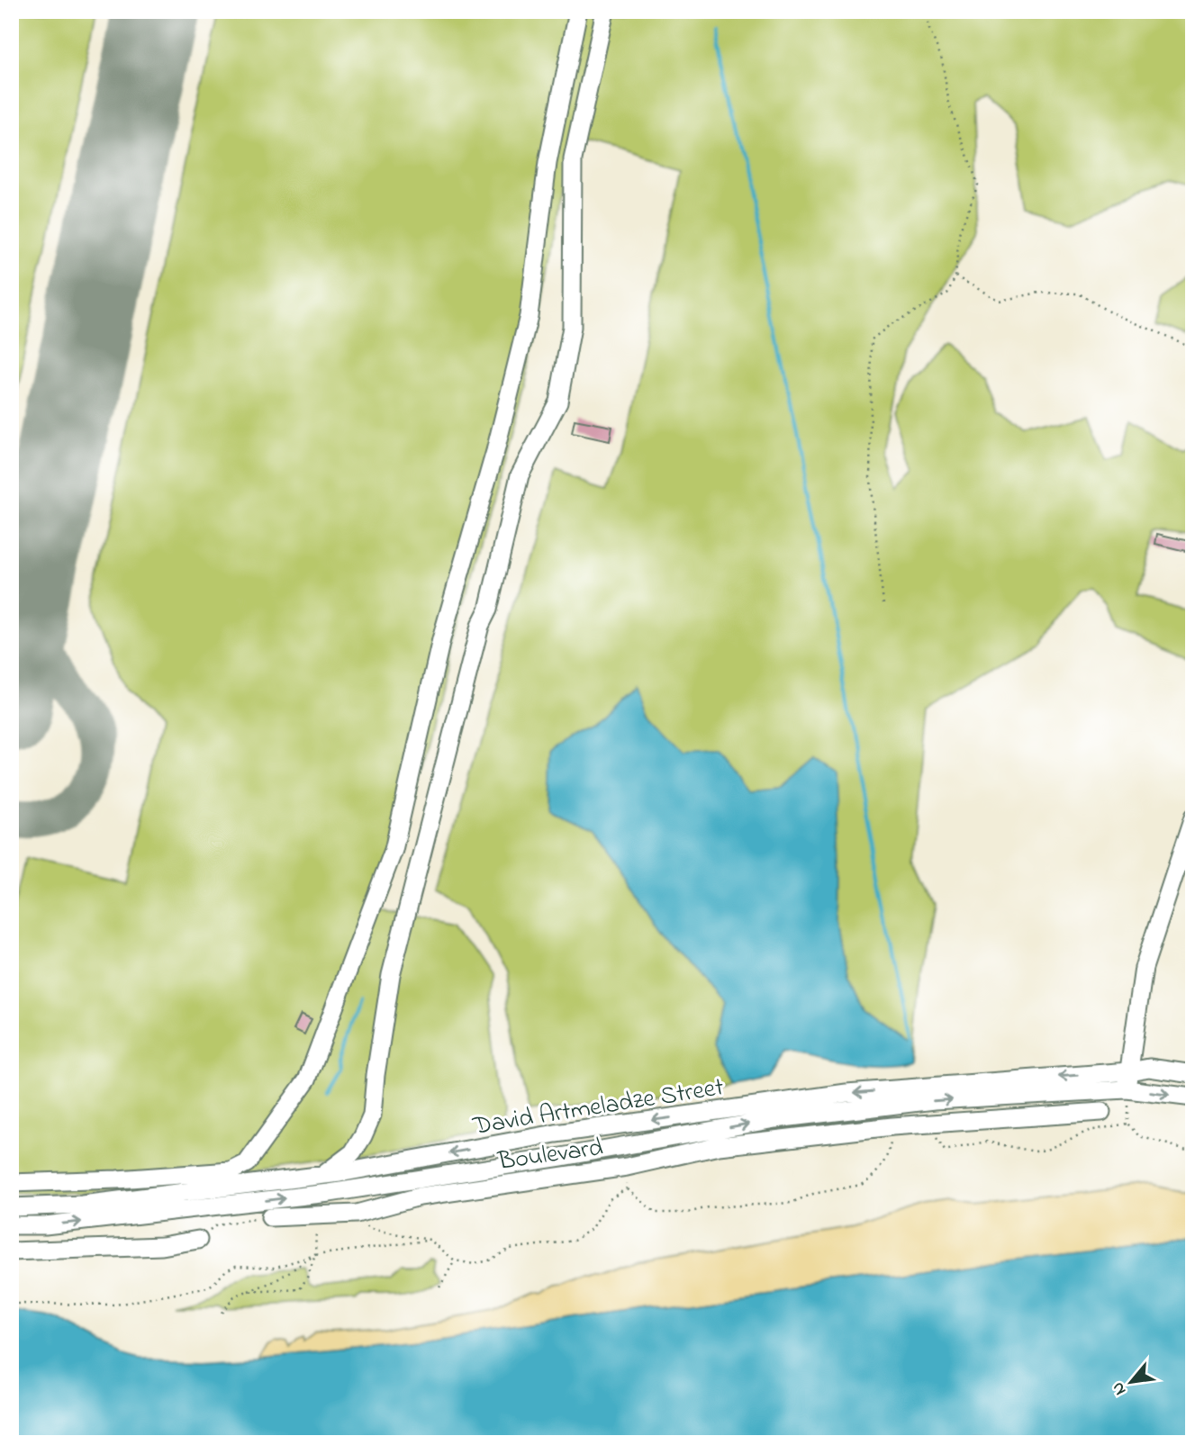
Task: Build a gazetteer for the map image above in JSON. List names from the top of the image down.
{
  "streets": {
    "street": ["David Artmeladze Street", "Boulevard"]
  },
  "north": "bottom left"
}
